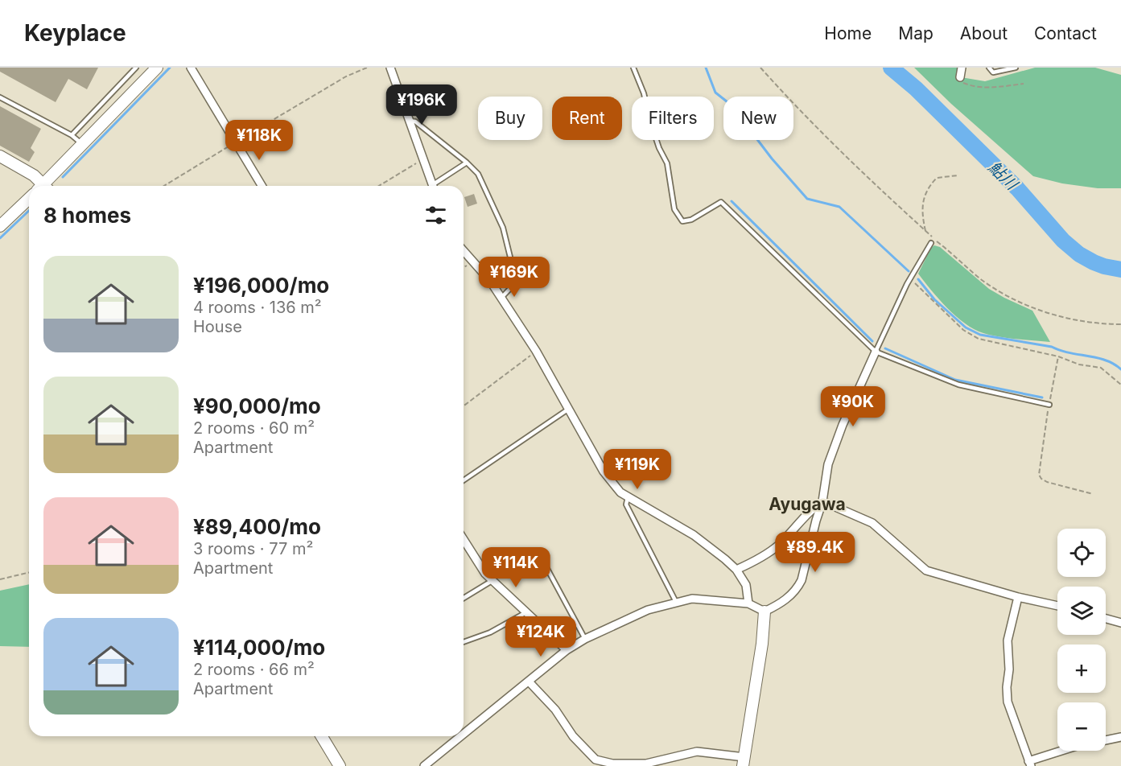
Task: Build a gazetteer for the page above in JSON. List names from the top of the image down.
{
  "districts": ["Ayugawa"],
  "water": ["鮎川"],
  "page": {
    "header": "Keyplace",
    "nav": [
      "Home",
      "Map",
      "About",
      "Contact"
    ],
    "price": [
      "¥196K",
      "¥118K",
      "¥169K",
      "¥90K",
      "¥119K",
      "¥89.4K",
      "¥114K",
      "¥124K"
    ],
    "chip": [
      "Buy",
      "Rent",
      "Filters",
      "New"
    ],
    "heading": "8 homes",
    "list": [
      {
        "name": "¥196,000/mo",
        "note": "4 rooms · 136 m² · House"
      },
      {
        "name": "¥90,000/mo",
        "note": "2 rooms · 60 m² · Apartment"
      },
      {
        "name": "¥89,400/mo",
        "note": "3 rooms · 77 m² · Apartment"
      },
      {
        "name": "¥114,000/mo",
        "note": "2 rooms · 66 m² · Apartment"
      }
    ],
    "map_buttons": ["+", "−"]
  }
}
